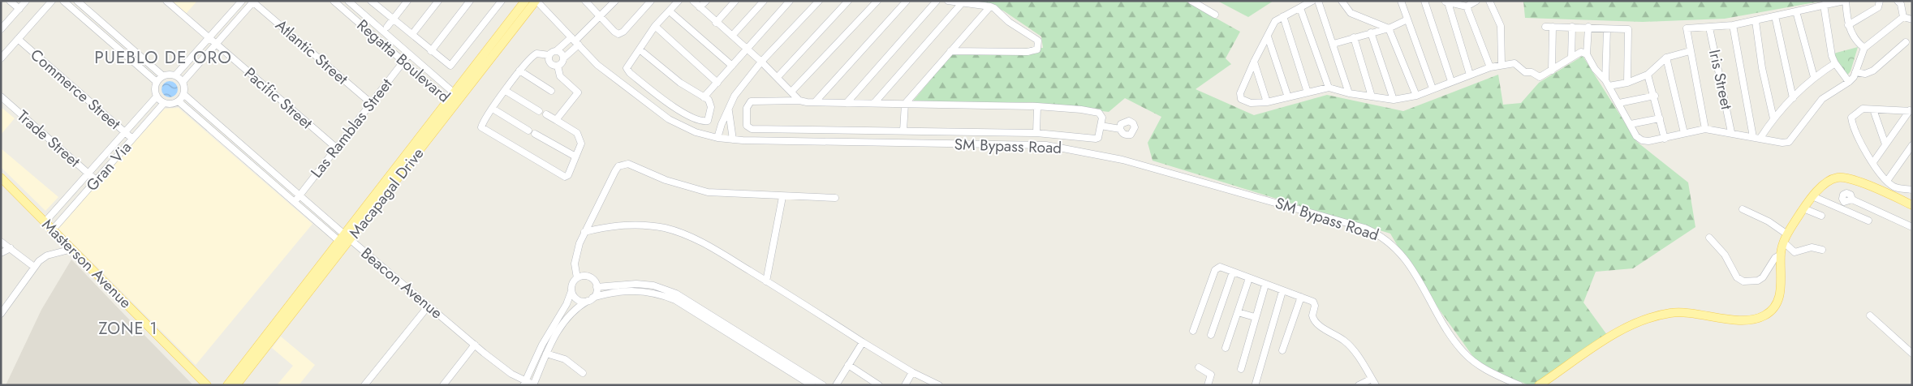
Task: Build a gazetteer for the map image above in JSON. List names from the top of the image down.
{
  "streets": {
    "main road": ["Macapagal Drive", "Masterson Avenue"],
    "street": [
      "Atlantic Street",
      "Regatta Boulevard",
      "Iris Street",
      "Commerce Street",
      "Pacific Street",
      "Las Ramblas Street",
      "Trade Street",
      "SM Bypass Road",
      "Gran Via",
      "Beacon Avenue"
    ]
  },
  "crossings": [
    ["Atlantic Street", "Las Ramblas Street"],
    ["Regatta Boulevard", "Las Ramblas Street"],
    ["Regatta Boulevard", "Macapagal Drive"],
    ["Commerce Street", "Gran Via"],
    ["Pacific Street", "Las Ramblas Street"],
    ["Las Ramblas Street", "Beacon Avenue"],
    ["Trade Street", "Gran Via"],
    ["SM Bypass Road", "Macapagal Drive"],
    ["Gran Via", "Masterson Avenue"],
    ["Gran Via", "Beacon Avenue"],
    ["Macapagal Drive", "Beacon Avenue"]
  ],
  "districts": ["PUEBLO DE ORO", "ZONE 1"]
}
